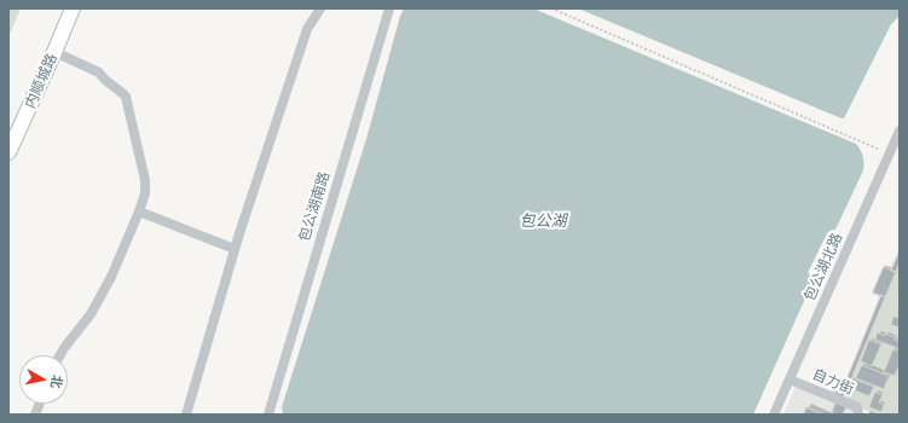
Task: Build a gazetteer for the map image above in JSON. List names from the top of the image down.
{
  "streets": {
    "street": [
      "内顺城路",
      "包公湖南路",
      "包公湖北路",
      "自力街"
    ]
  },
  "crossings": [
    ["包公湖北路", "自力街"]
  ],
  "water": ["包公湖"],
  "north": "right"
}
